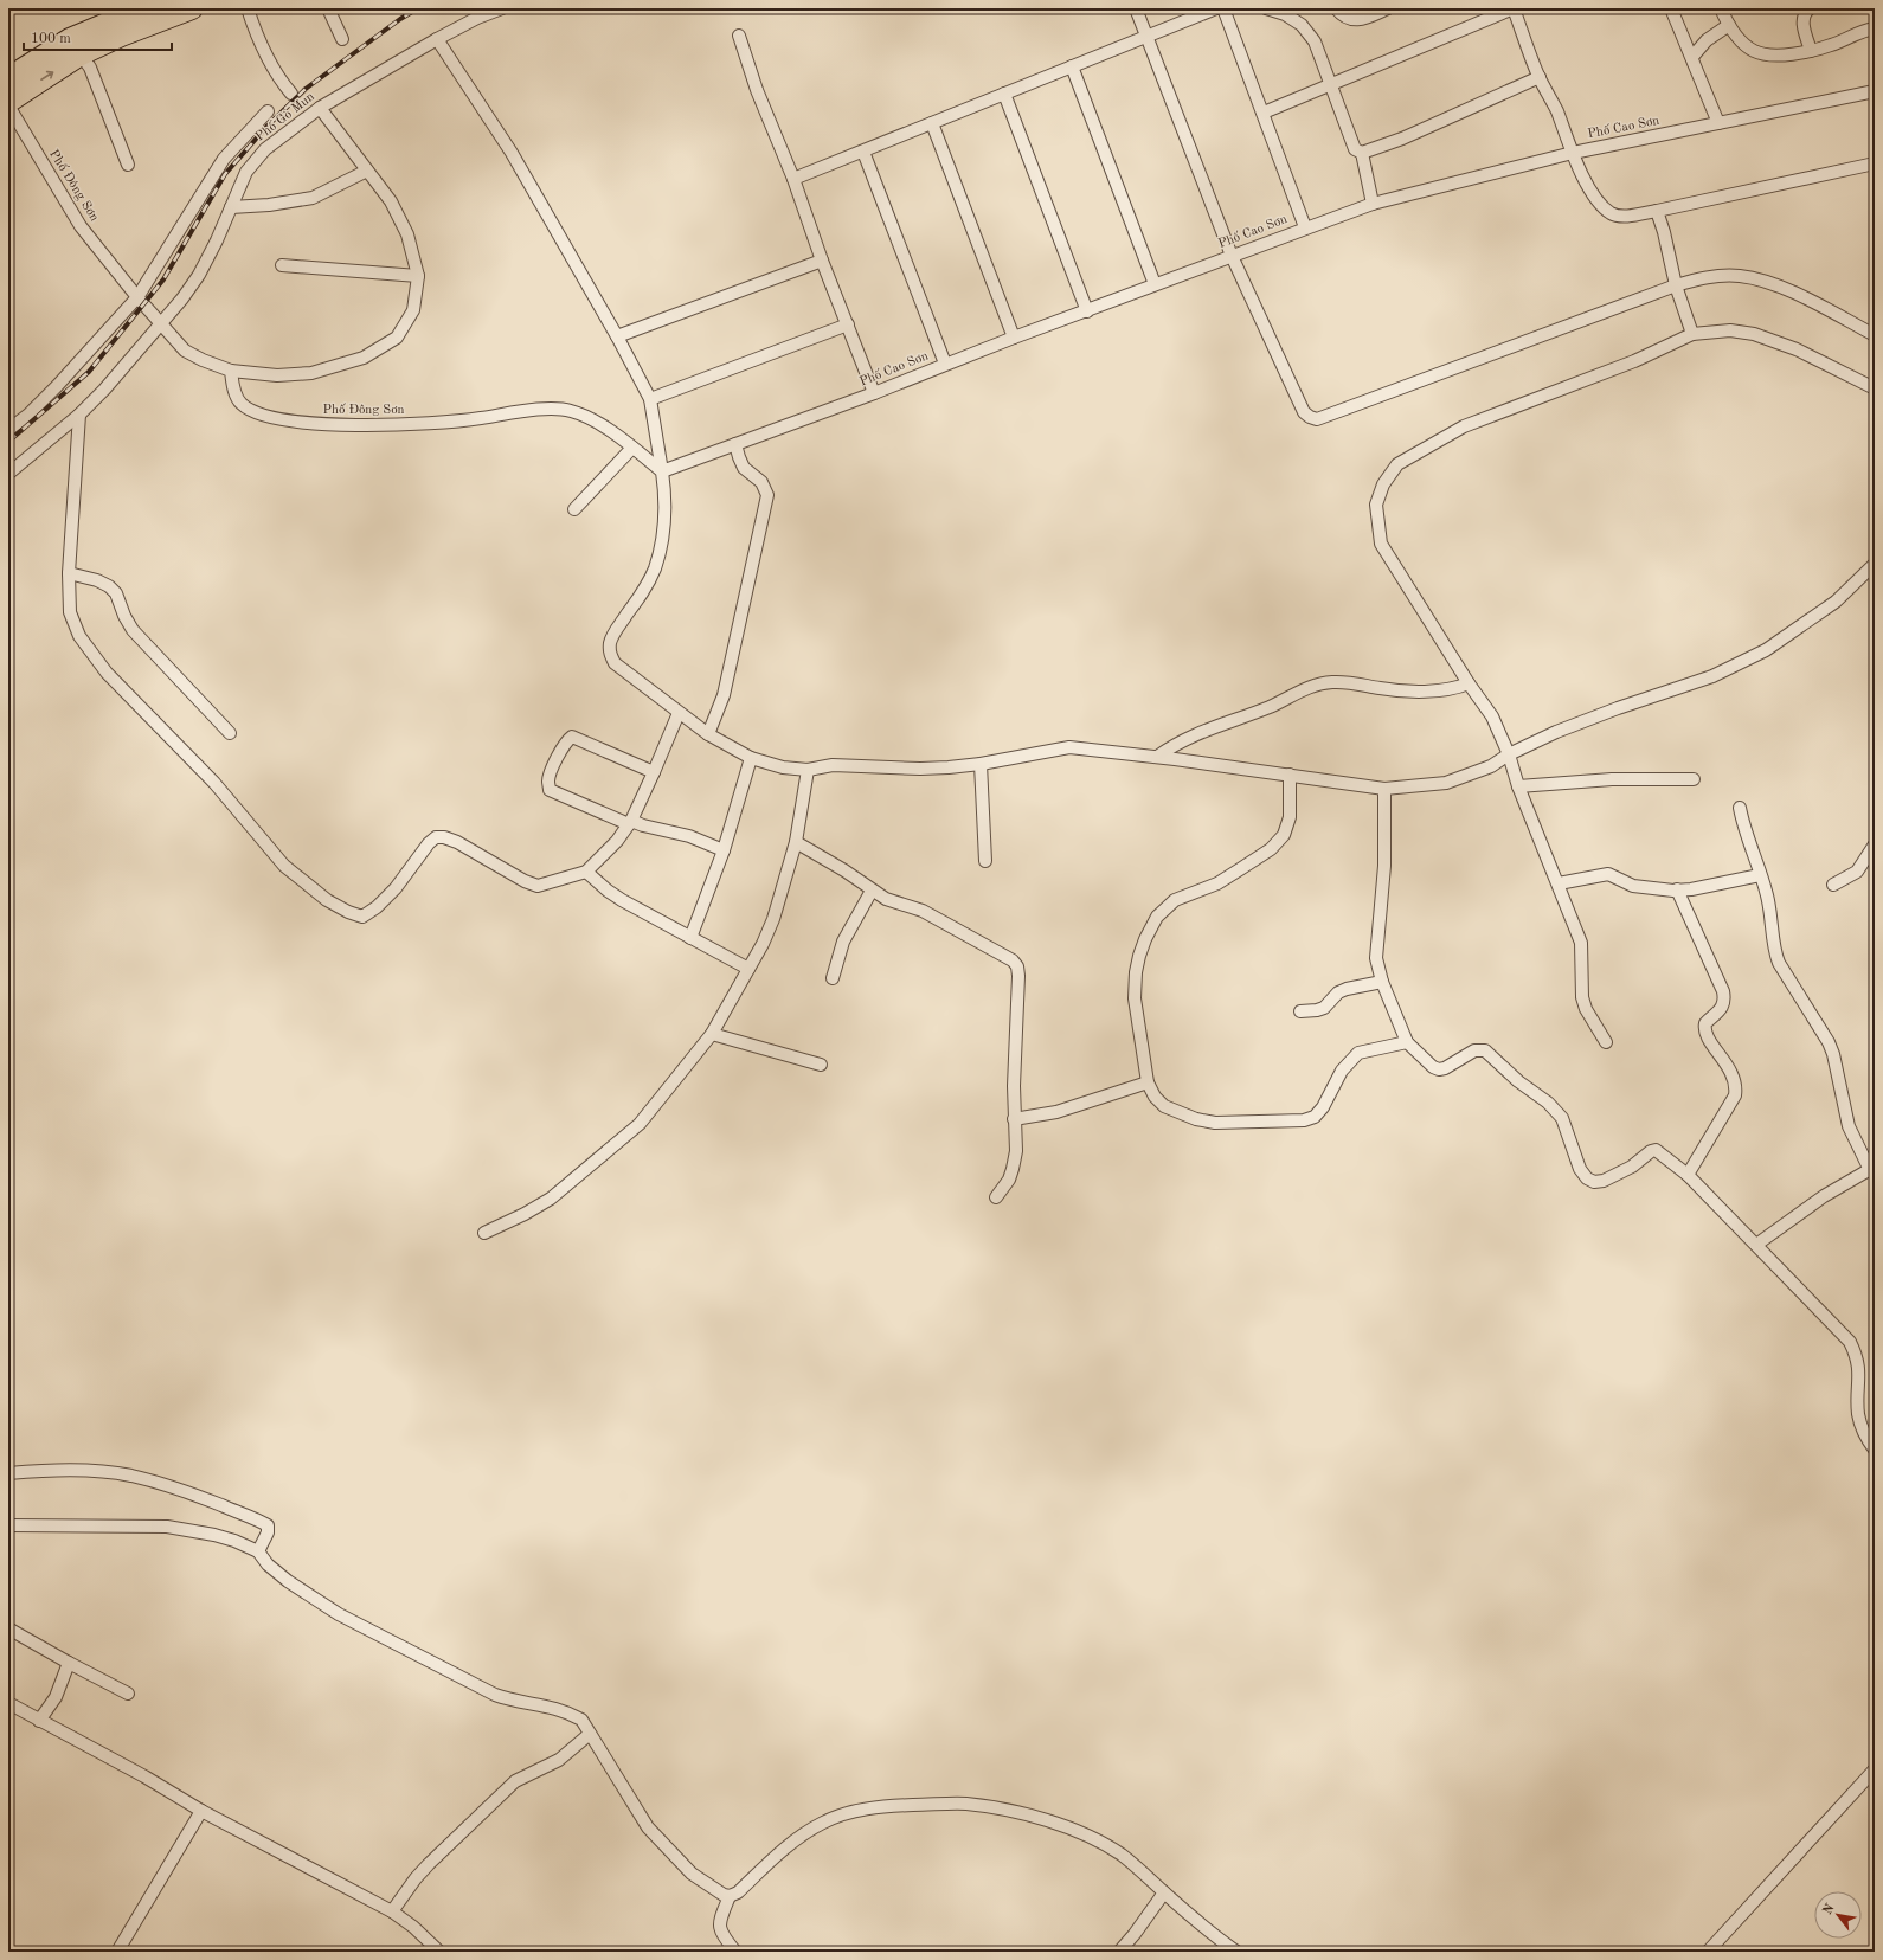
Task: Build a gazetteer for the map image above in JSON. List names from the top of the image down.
{
  "streets": {
    "street": ["Phố Gò Mun", "Phố Cao Sơn", "Phố Đông Sơn"]
  },
  "crossings": [
    ["Phố Gò Mun", "Phố Đông Sơn"],
    ["Phố Cao Sơn", "Phố Đông Sơn"]
  ],
  "scale_bar": "100 m",
  "north": "top left"
}
